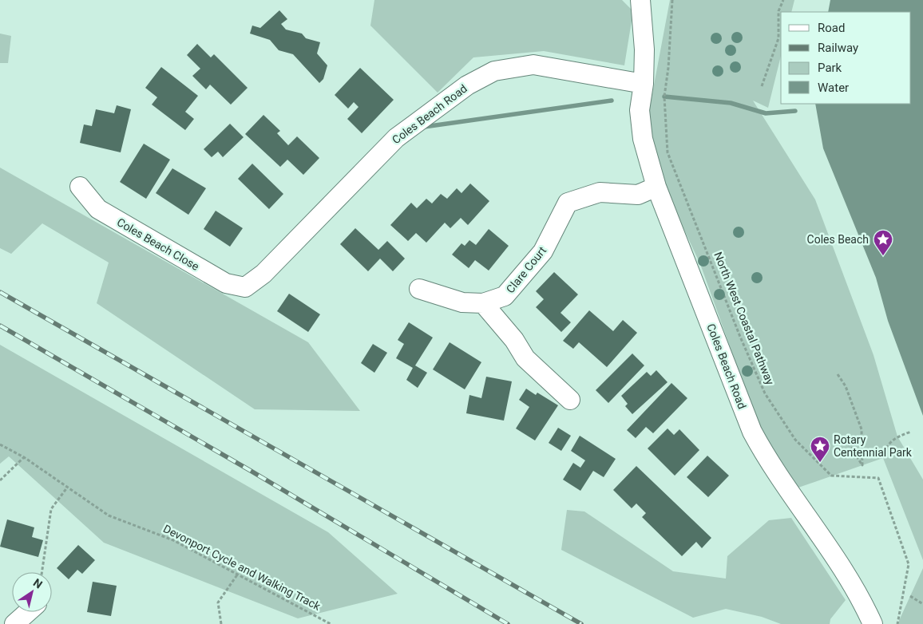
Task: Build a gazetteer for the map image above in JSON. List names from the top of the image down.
{
  "streets": {
    "street": ["Coles Beach Road", "Coles Beach Close", "Clare Court"],
    "path": ["North West Coastal Pathway", "Devonport Cycle and Walking Track"]
  },
  "crossings": [
    ["Coles Beach Road", "Coles Beach Close"],
    ["Coles Beach Road", "Clare Court"]
  ],
  "places": {
    "place": ["Coles Beach", "Rotary Centennial Park"]
  },
  "legend": [
    "Road",
    "Railway",
    "Park",
    "Water"
  ],
  "north": "top right"
}
